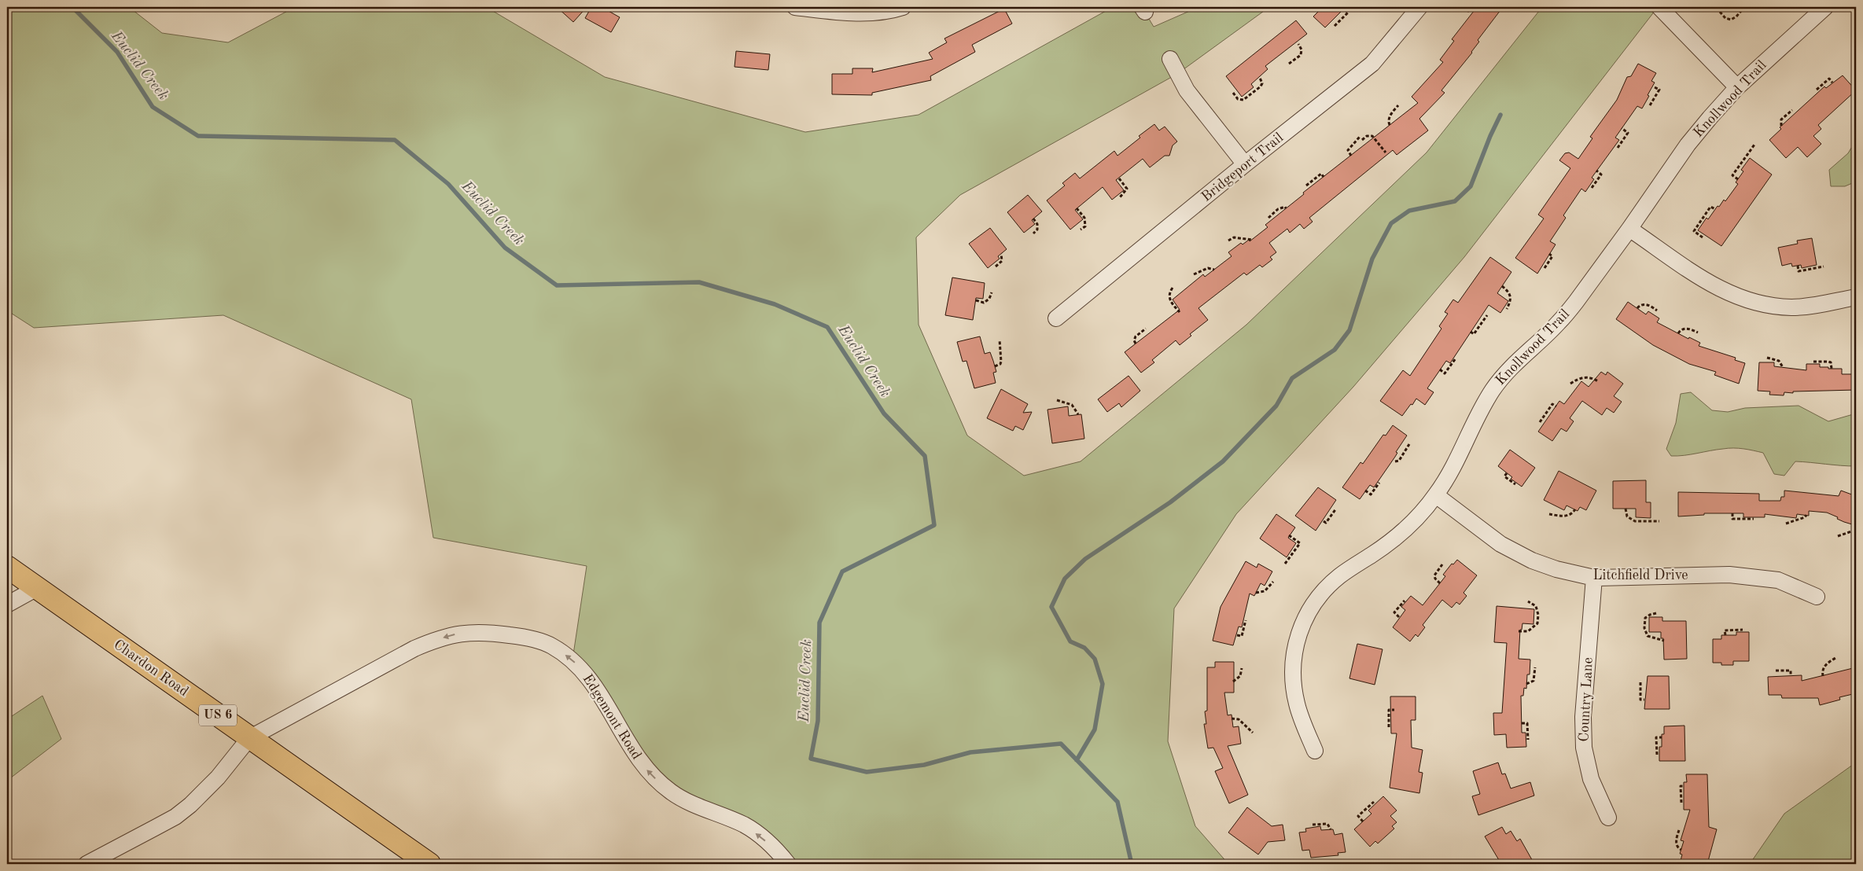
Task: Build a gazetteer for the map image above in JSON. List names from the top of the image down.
{
  "streets": {
    "main road": ["Chardon Road", "US 6"],
    "street": [
      "Knollwood Trail",
      "Bridgeport Trail",
      "Litchfield Drive",
      "Country Lane",
      "Edgemont Road"
    ]
  },
  "crossings": [
    ["Knollwood Trail", "Litchfield Drive"],
    ["Litchfield Drive", "Country Lane"],
    ["Chardon Road", "Edgemont Road"]
  ],
  "one_way": ["Edgemont Road"],
  "water": ["Euclid Creek"]
}
